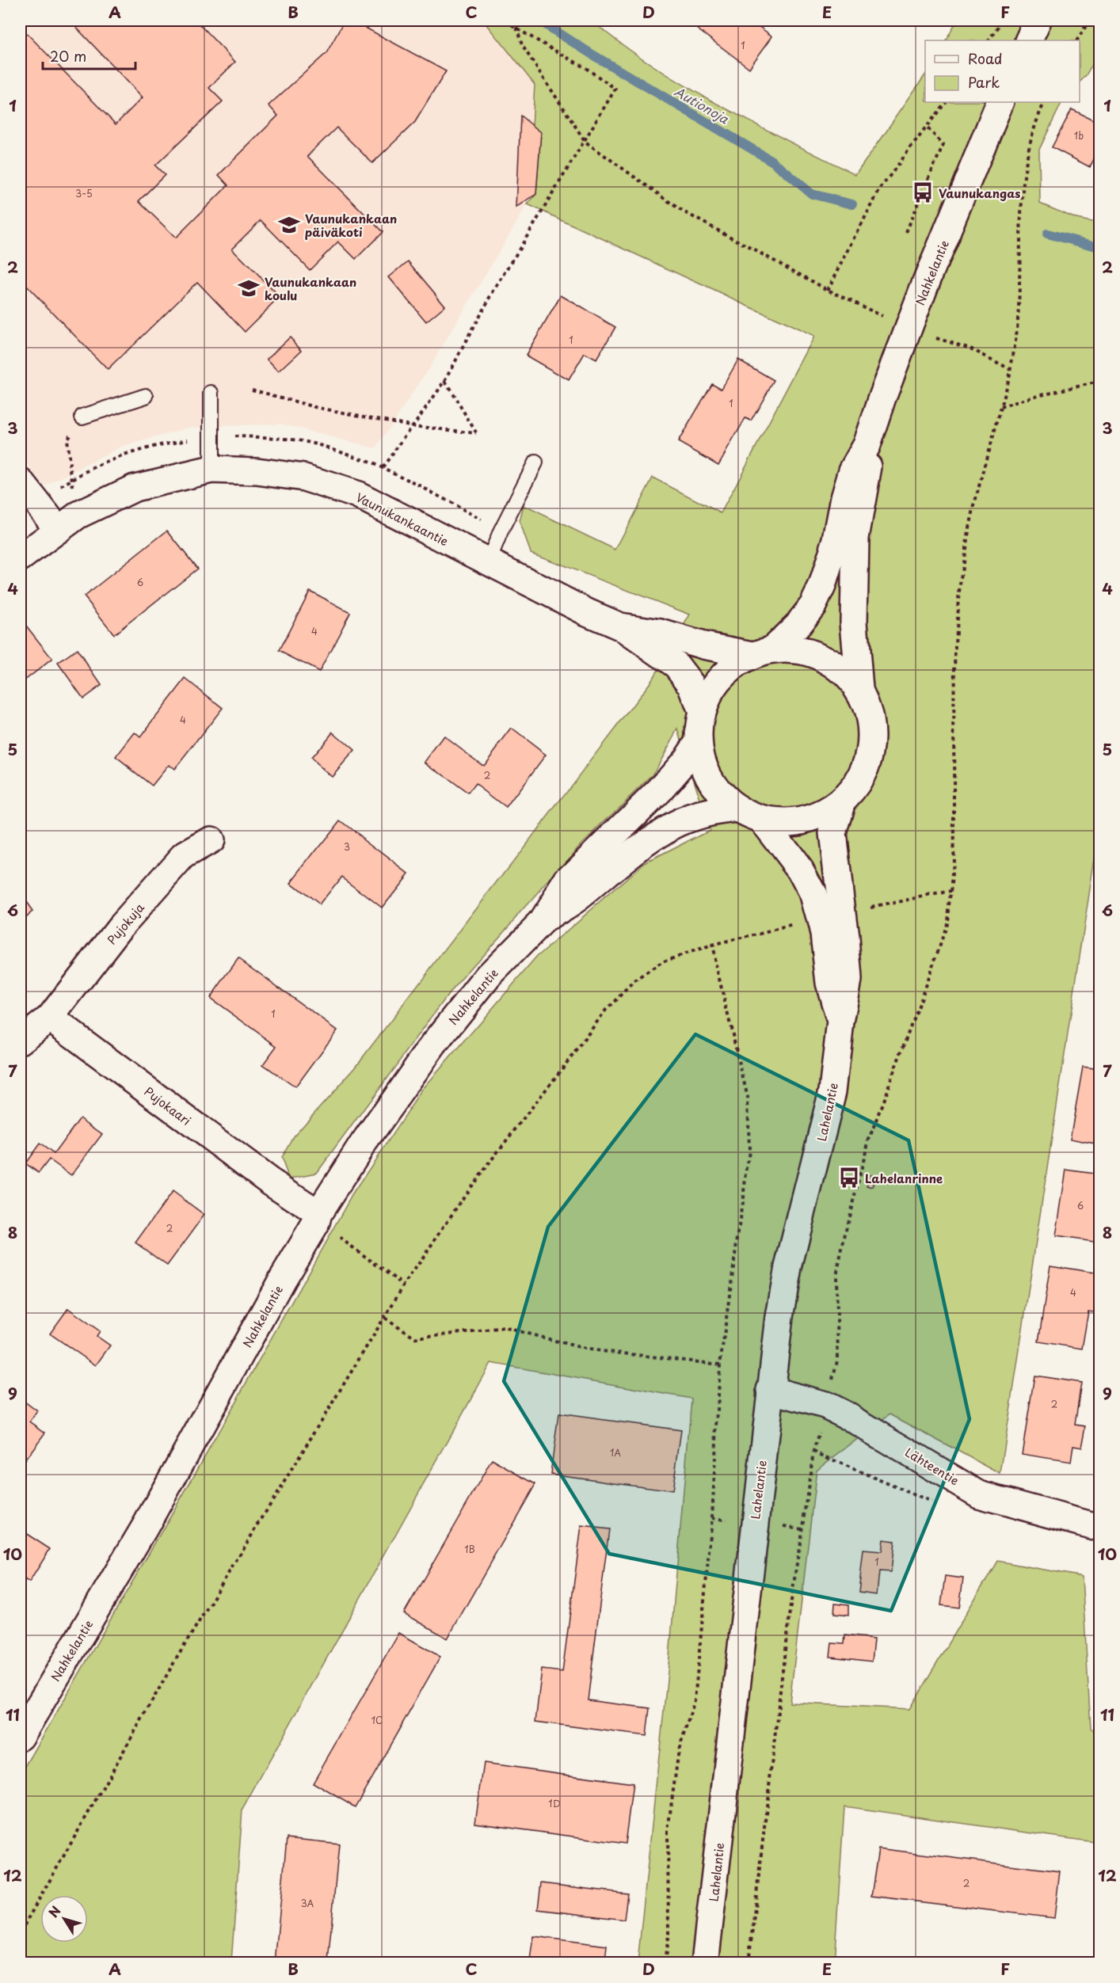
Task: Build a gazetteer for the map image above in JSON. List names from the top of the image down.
{
  "streets": {
    "main road": [
      "Nahkelantie",
      "Vaunukankaantie",
      "Pujokuja",
      "Pujokaari",
      "Lahelantie",
      "Lähteentie"
    ]
  },
  "crossings": [
    ["Nahkelantie", "Vaunukankaantie"],
    ["Nahkelantie", "Pujokaari"],
    ["Nahkelantie", "Lahelantie"],
    ["Pujokuja", "Pujokaari"],
    ["Lahelantie", "Lähteentie"]
  ],
  "water": ["Autionoja"],
  "places": {
    "bus stop": ["Vaunukangas", "Lahelanrinne"],
    "school or university": ["Vaunukankaan päiväkoti", "Vaunukankaan koulu"]
  },
  "house_numbers": [
    "1",
    "1b",
    "3-5",
    "1",
    "1",
    "6",
    "4",
    "4",
    "2",
    "3",
    "1",
    "6",
    "2",
    "4",
    "2",
    "1A",
    "1B",
    "1",
    "1C",
    "1D",
    "2",
    "3A"
  ],
  "legend": ["Road", "Park"],
  "scale_bar": "20 m",
  "north": "top left",
  "grid": {
    "columns": [
      "A",
      "B",
      "C",
      "D",
      "E",
      "F"
    ],
    "rows": [
      "1",
      "2",
      "3",
      "4",
      "5",
      "6",
      "7",
      "8",
      "9",
      "10",
      "11",
      "12"
    ]
  }
}
